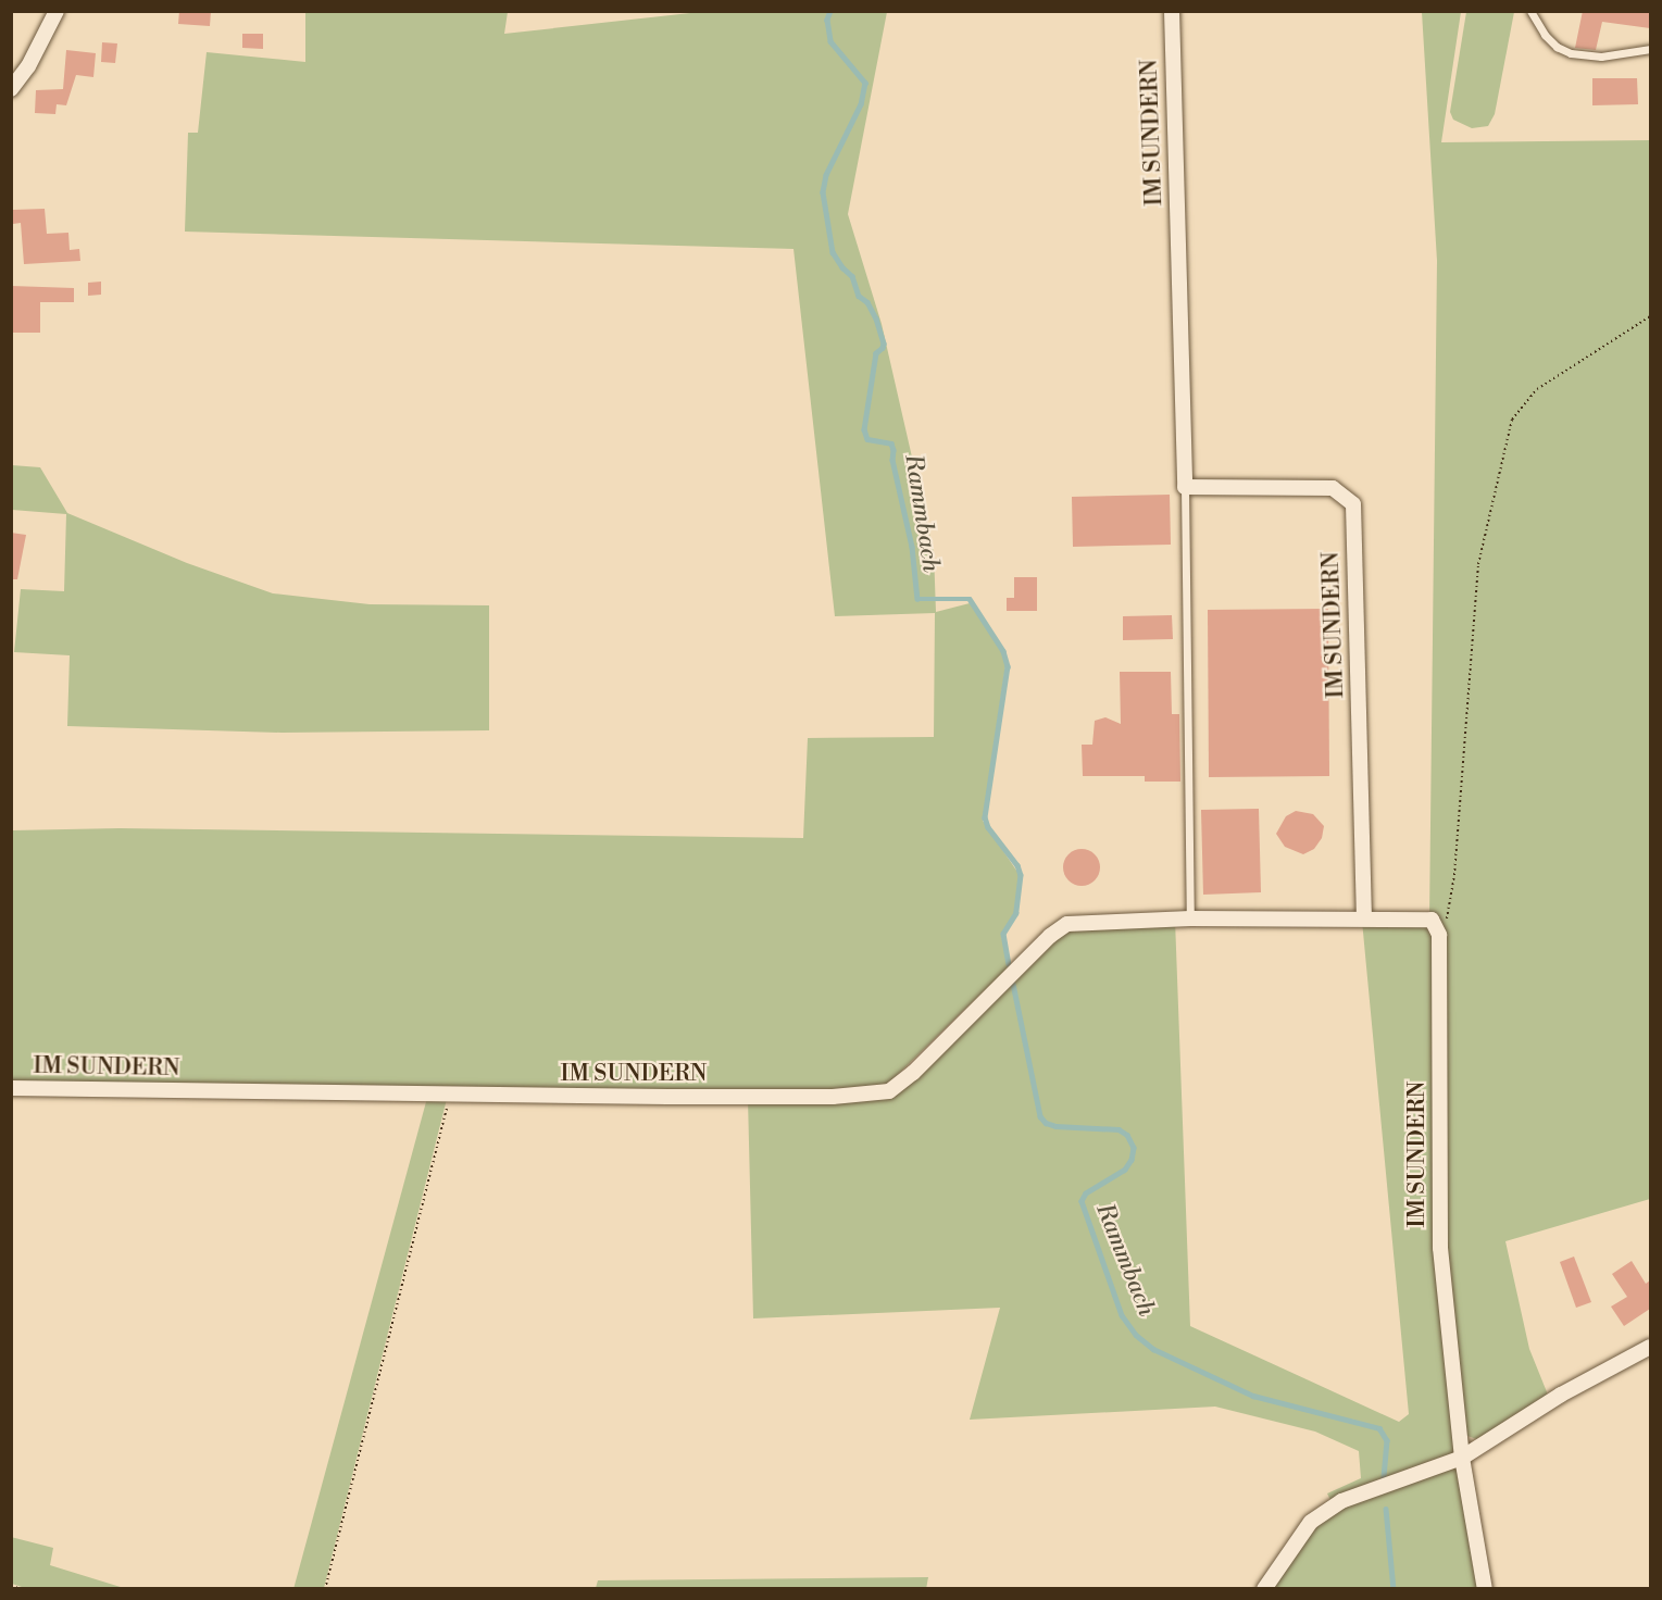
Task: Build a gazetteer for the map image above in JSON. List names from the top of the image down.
{
  "streets": {
    "street": ["IM SUNDERN"]
  },
  "water": ["Rammbach"]
}
